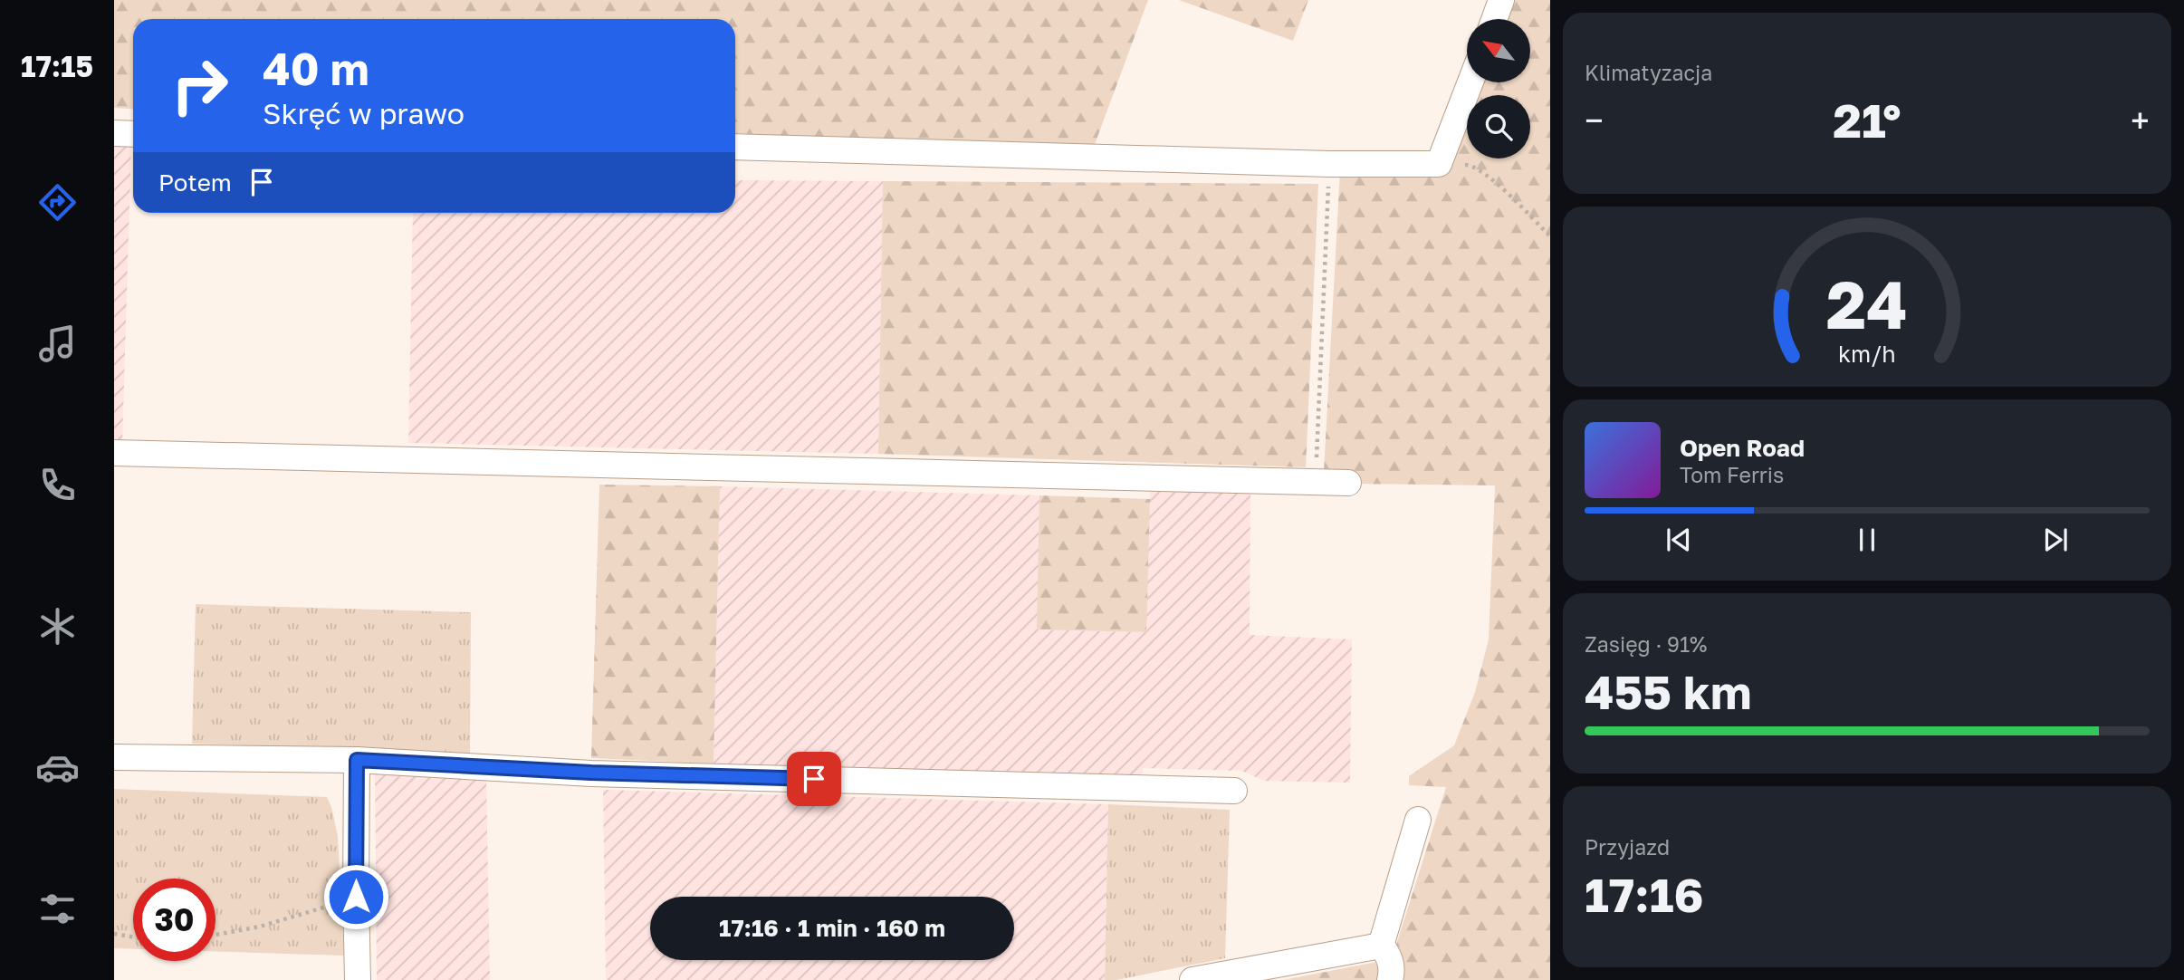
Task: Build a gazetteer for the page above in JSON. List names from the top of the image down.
{
  "north": "top left",
  "page": {
    "tabs": "17:15",
    "tile": [
      "Klimatyzacja",
      ["Zasięg · 91%", "455 km"],
      ["Przyjazd", "17:16"]
    ],
    "turn": ["40 m", "Skręć w prawo"],
    "heat": ["−", "21°", "+"],
    "then": "Potem",
    "song": ["Open Road", "Tom Ferris"],
    "limit": "30",
    "trip": "17:16 · 1 min · 160 m",
    "gauge": ["24", "km/h"]
  }
}
